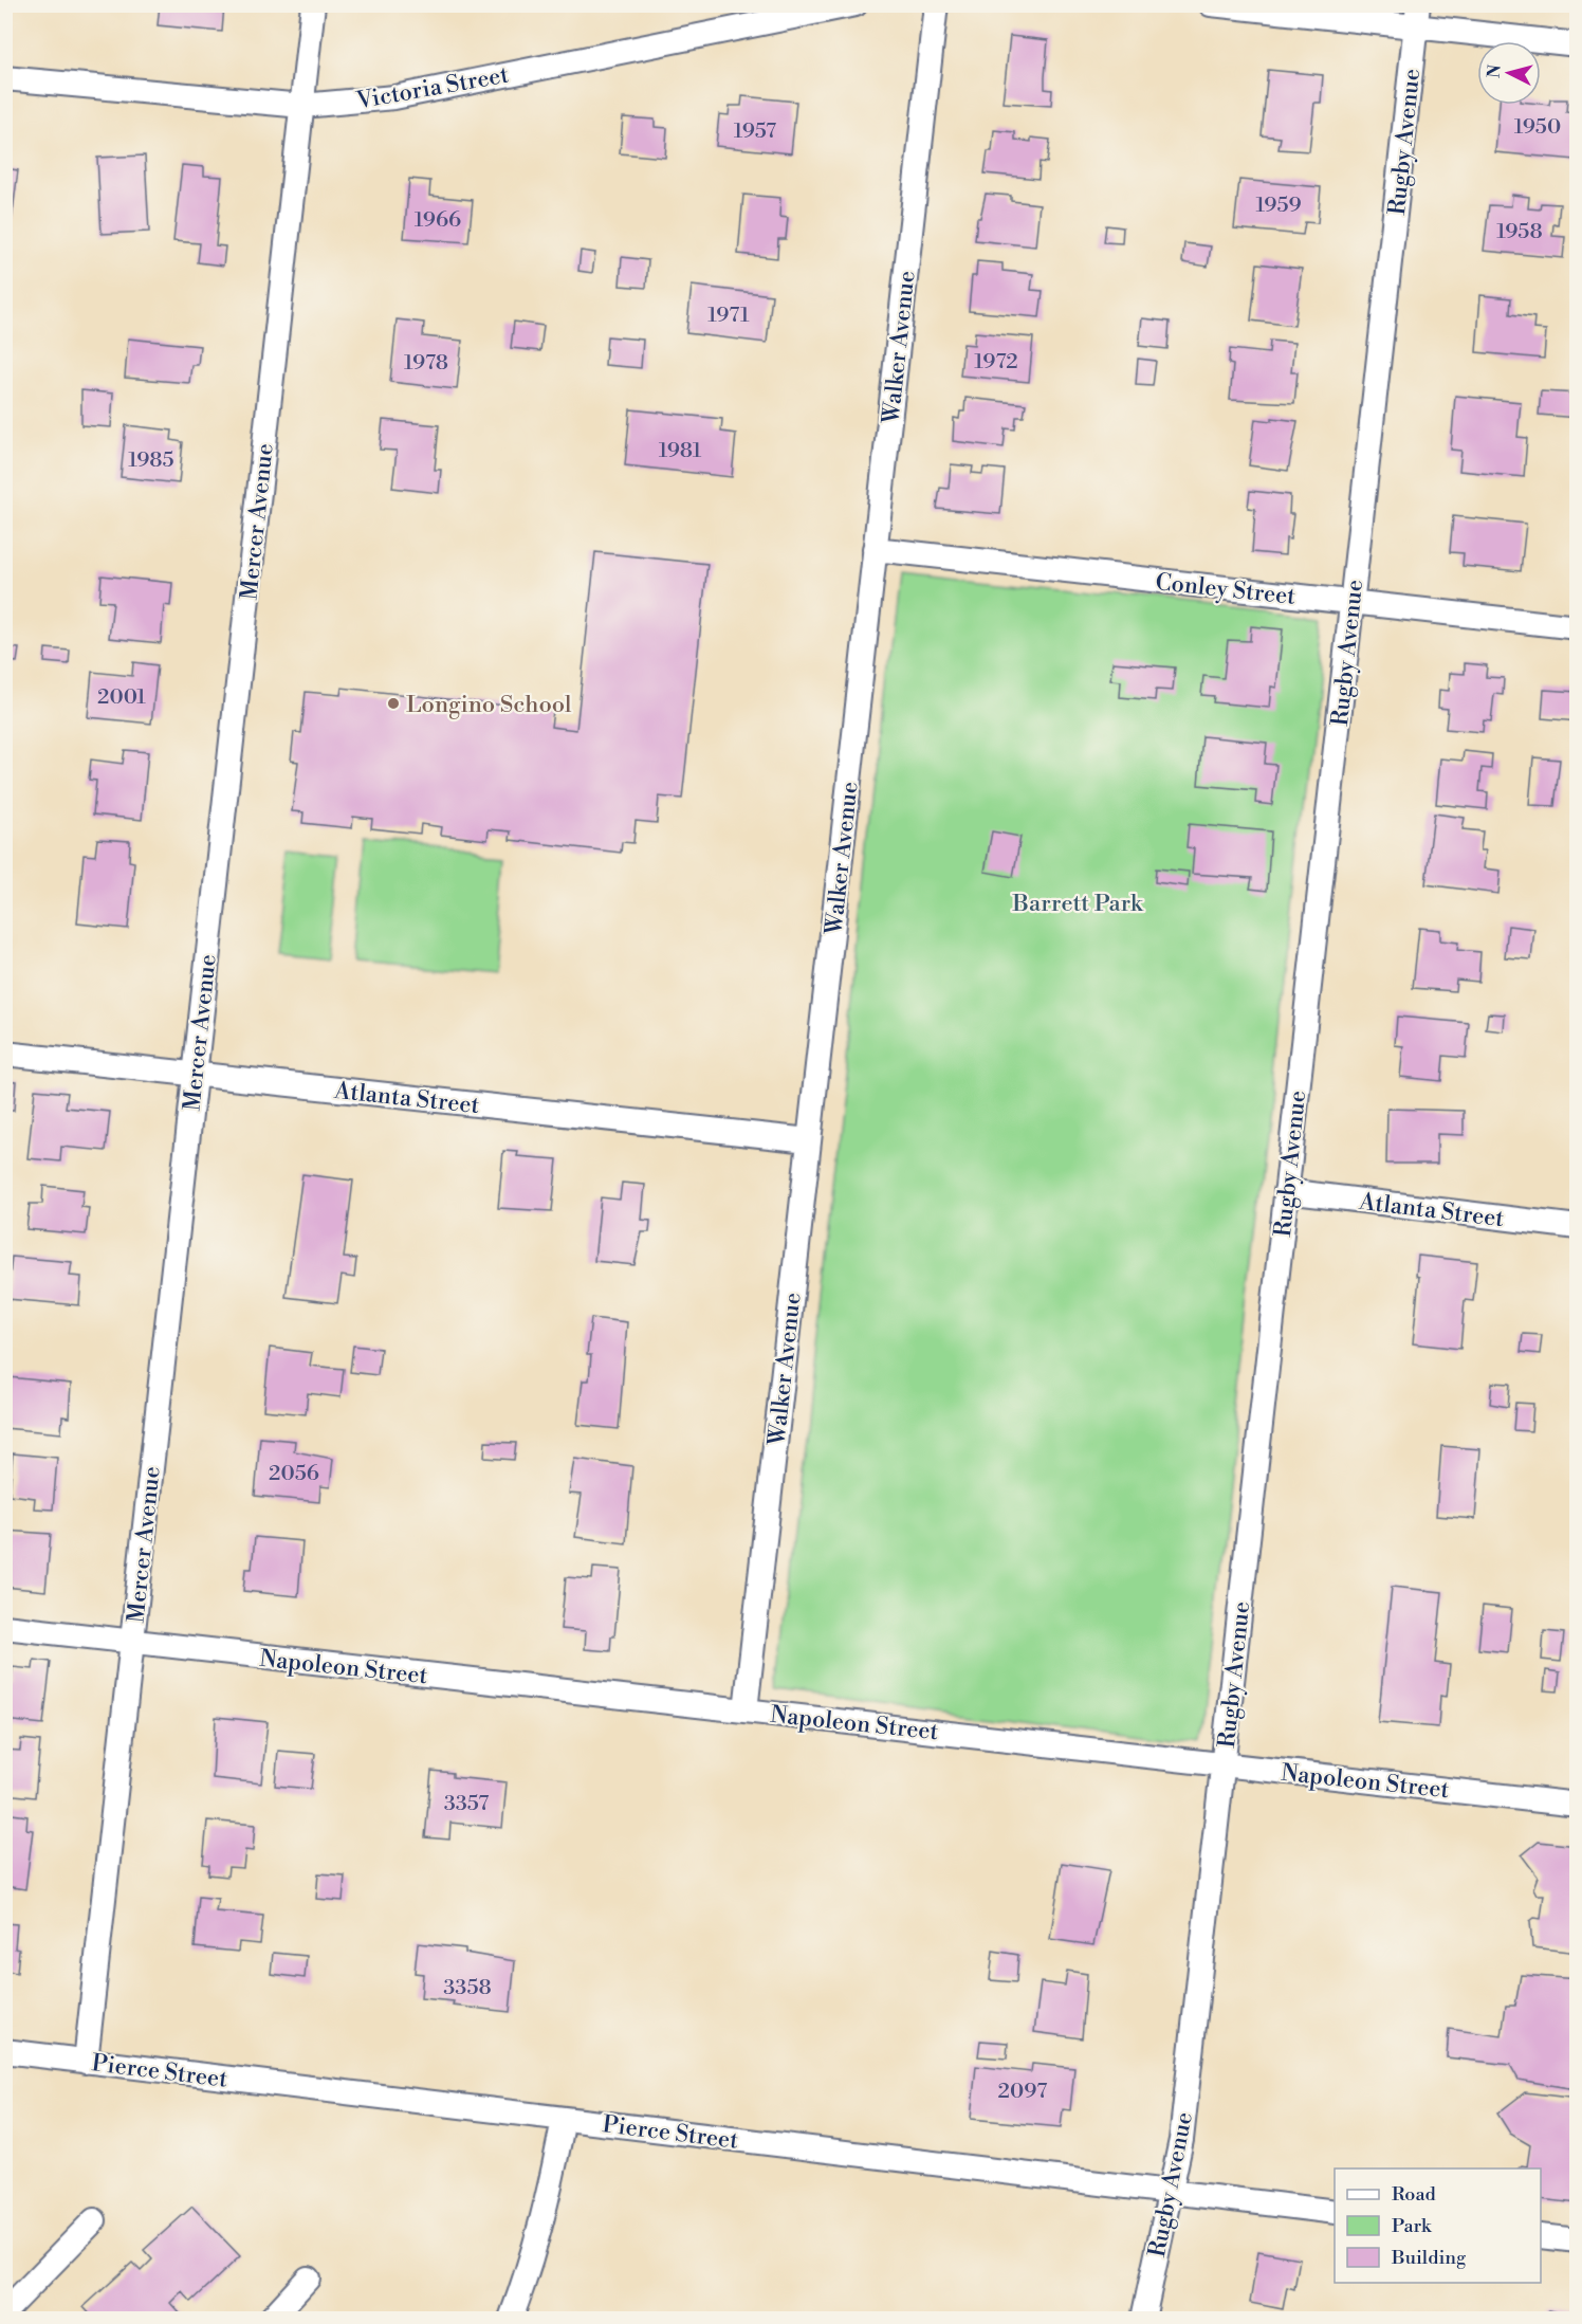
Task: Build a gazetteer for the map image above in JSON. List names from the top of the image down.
{
  "streets": {
    "street": [
      "Victoria Street",
      "Rugby Avenue",
      "Walker Avenue",
      "Mercer Avenue",
      "Conley Street",
      "Atlanta Street",
      "Napoleon Street",
      "Pierce Street"
    ]
  },
  "crossings": [
    ["Victoria Street", "Mercer Avenue"],
    ["Rugby Avenue", "Conley Street"],
    ["Rugby Avenue", "Atlanta Street"],
    ["Rugby Avenue", "Napoleon Street"],
    ["Rugby Avenue", "Pierce Street"],
    ["Walker Avenue", "Conley Street"],
    ["Walker Avenue", "Atlanta Street"],
    ["Walker Avenue", "Napoleon Street"],
    ["Mercer Avenue", "Atlanta Street"],
    ["Mercer Avenue", "Napoleon Street"],
    ["Mercer Avenue", "Pierce Street"]
  ],
  "parks": ["Barrett Park"],
  "places": ["Longino School"],
  "house_numbers": [
    "1950",
    "1957",
    "1959",
    "1966",
    "1958",
    "1971",
    "1972",
    "1978",
    "1981",
    "1985",
    "2001",
    "2056",
    "3357",
    "3358",
    "2097"
  ],
  "legend": ["Road", "Park", "Building"],
  "north": "left"
}
